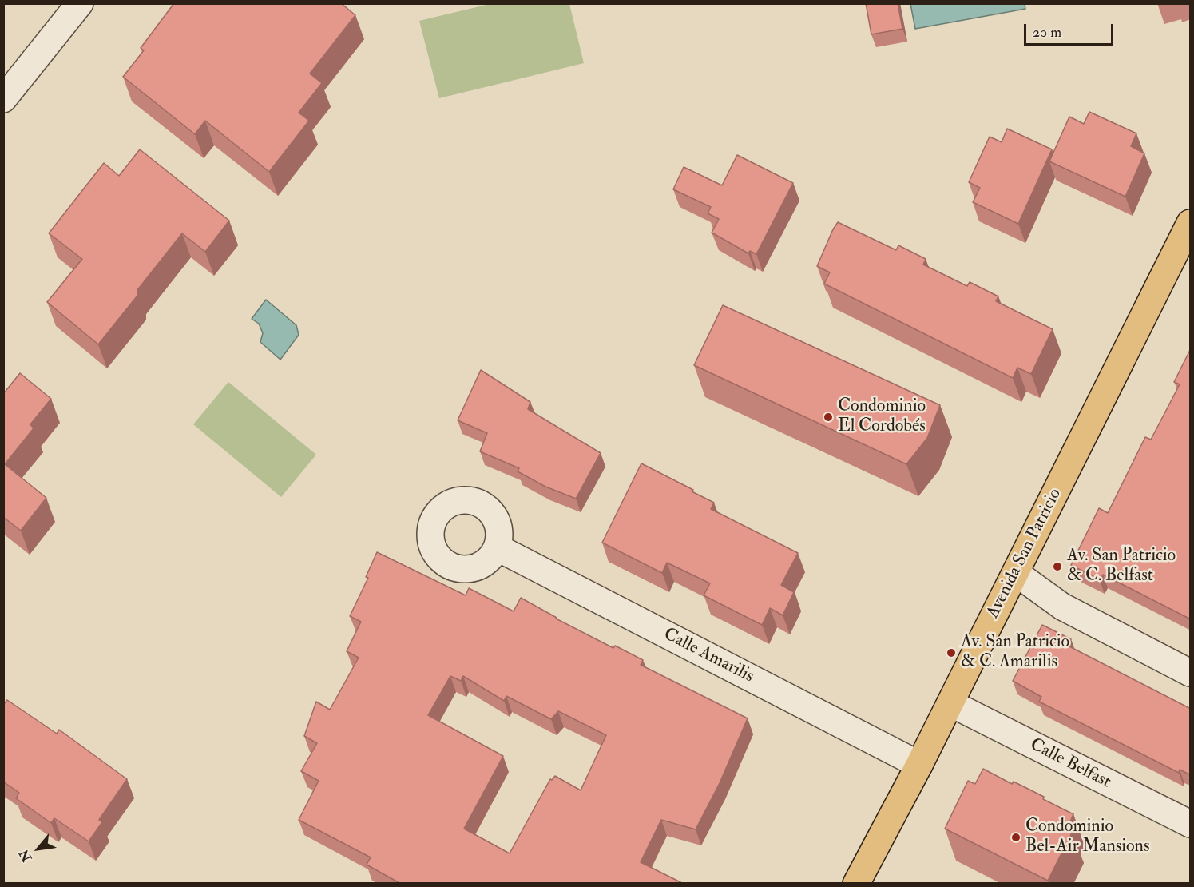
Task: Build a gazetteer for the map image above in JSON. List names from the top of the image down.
{
  "streets": {
    "main road": ["Avenida San Patricio"],
    "street": ["Calle Amarilis", "Calle Belfast"]
  },
  "crossings": [
    ["Avenida San Patricio", "Calle Amarilis"],
    ["Avenida San Patricio", "Calle Belfast"]
  ],
  "places": [
    "Condominio El Cordobés",
    "Av. San Patricio & C. Belfast",
    "Av. San Patricio & C. Amarilis",
    "Condominio Bel-Air Mansions"
  ],
  "scale_bar": "20 m",
  "north": "bottom left"
}
